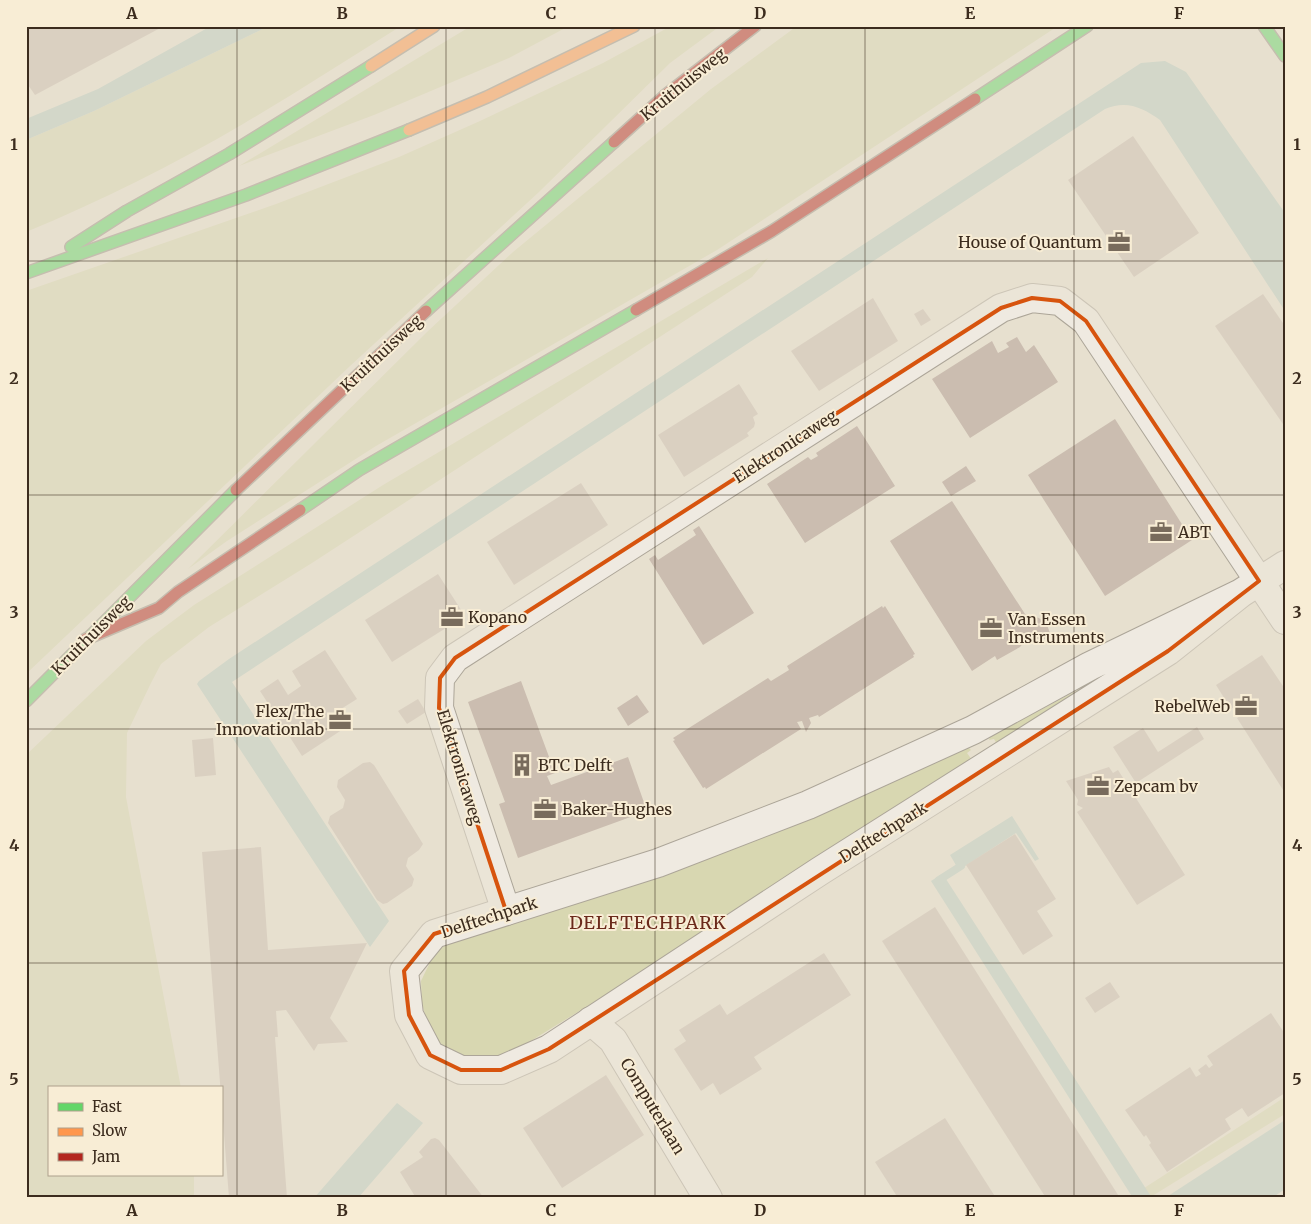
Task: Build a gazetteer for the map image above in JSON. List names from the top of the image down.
{
  "streets": {
    "main road": ["Kruithuisweg"],
    "street": ["Elektronicaweg", "Delftechpark", "Computerlaan"]
  },
  "crossings": [
    ["Elektronicaweg", "Delftechpark"],
    ["Delftechpark", "Computerlaan"]
  ],
  "districts": ["DELFTECHPARK"],
  "places": {
    "office": [
      "House of Quantum",
      "ABT",
      "Kopano",
      "Van Essen Instruments",
      "RebelWeb",
      "Flex/The Innovationlab",
      "Zepcam bv",
      "Baker-Hughes"
    ],
    "building": ["BTC Delft"]
  },
  "legend": ["Fast", "Slow", "Jam"],
  "grid": {
    "columns": [
      "A",
      "B",
      "C",
      "D",
      "E",
      "F"
    ],
    "rows": [
      "1",
      "2",
      "3",
      "4",
      "5"
    ]
  }
}
